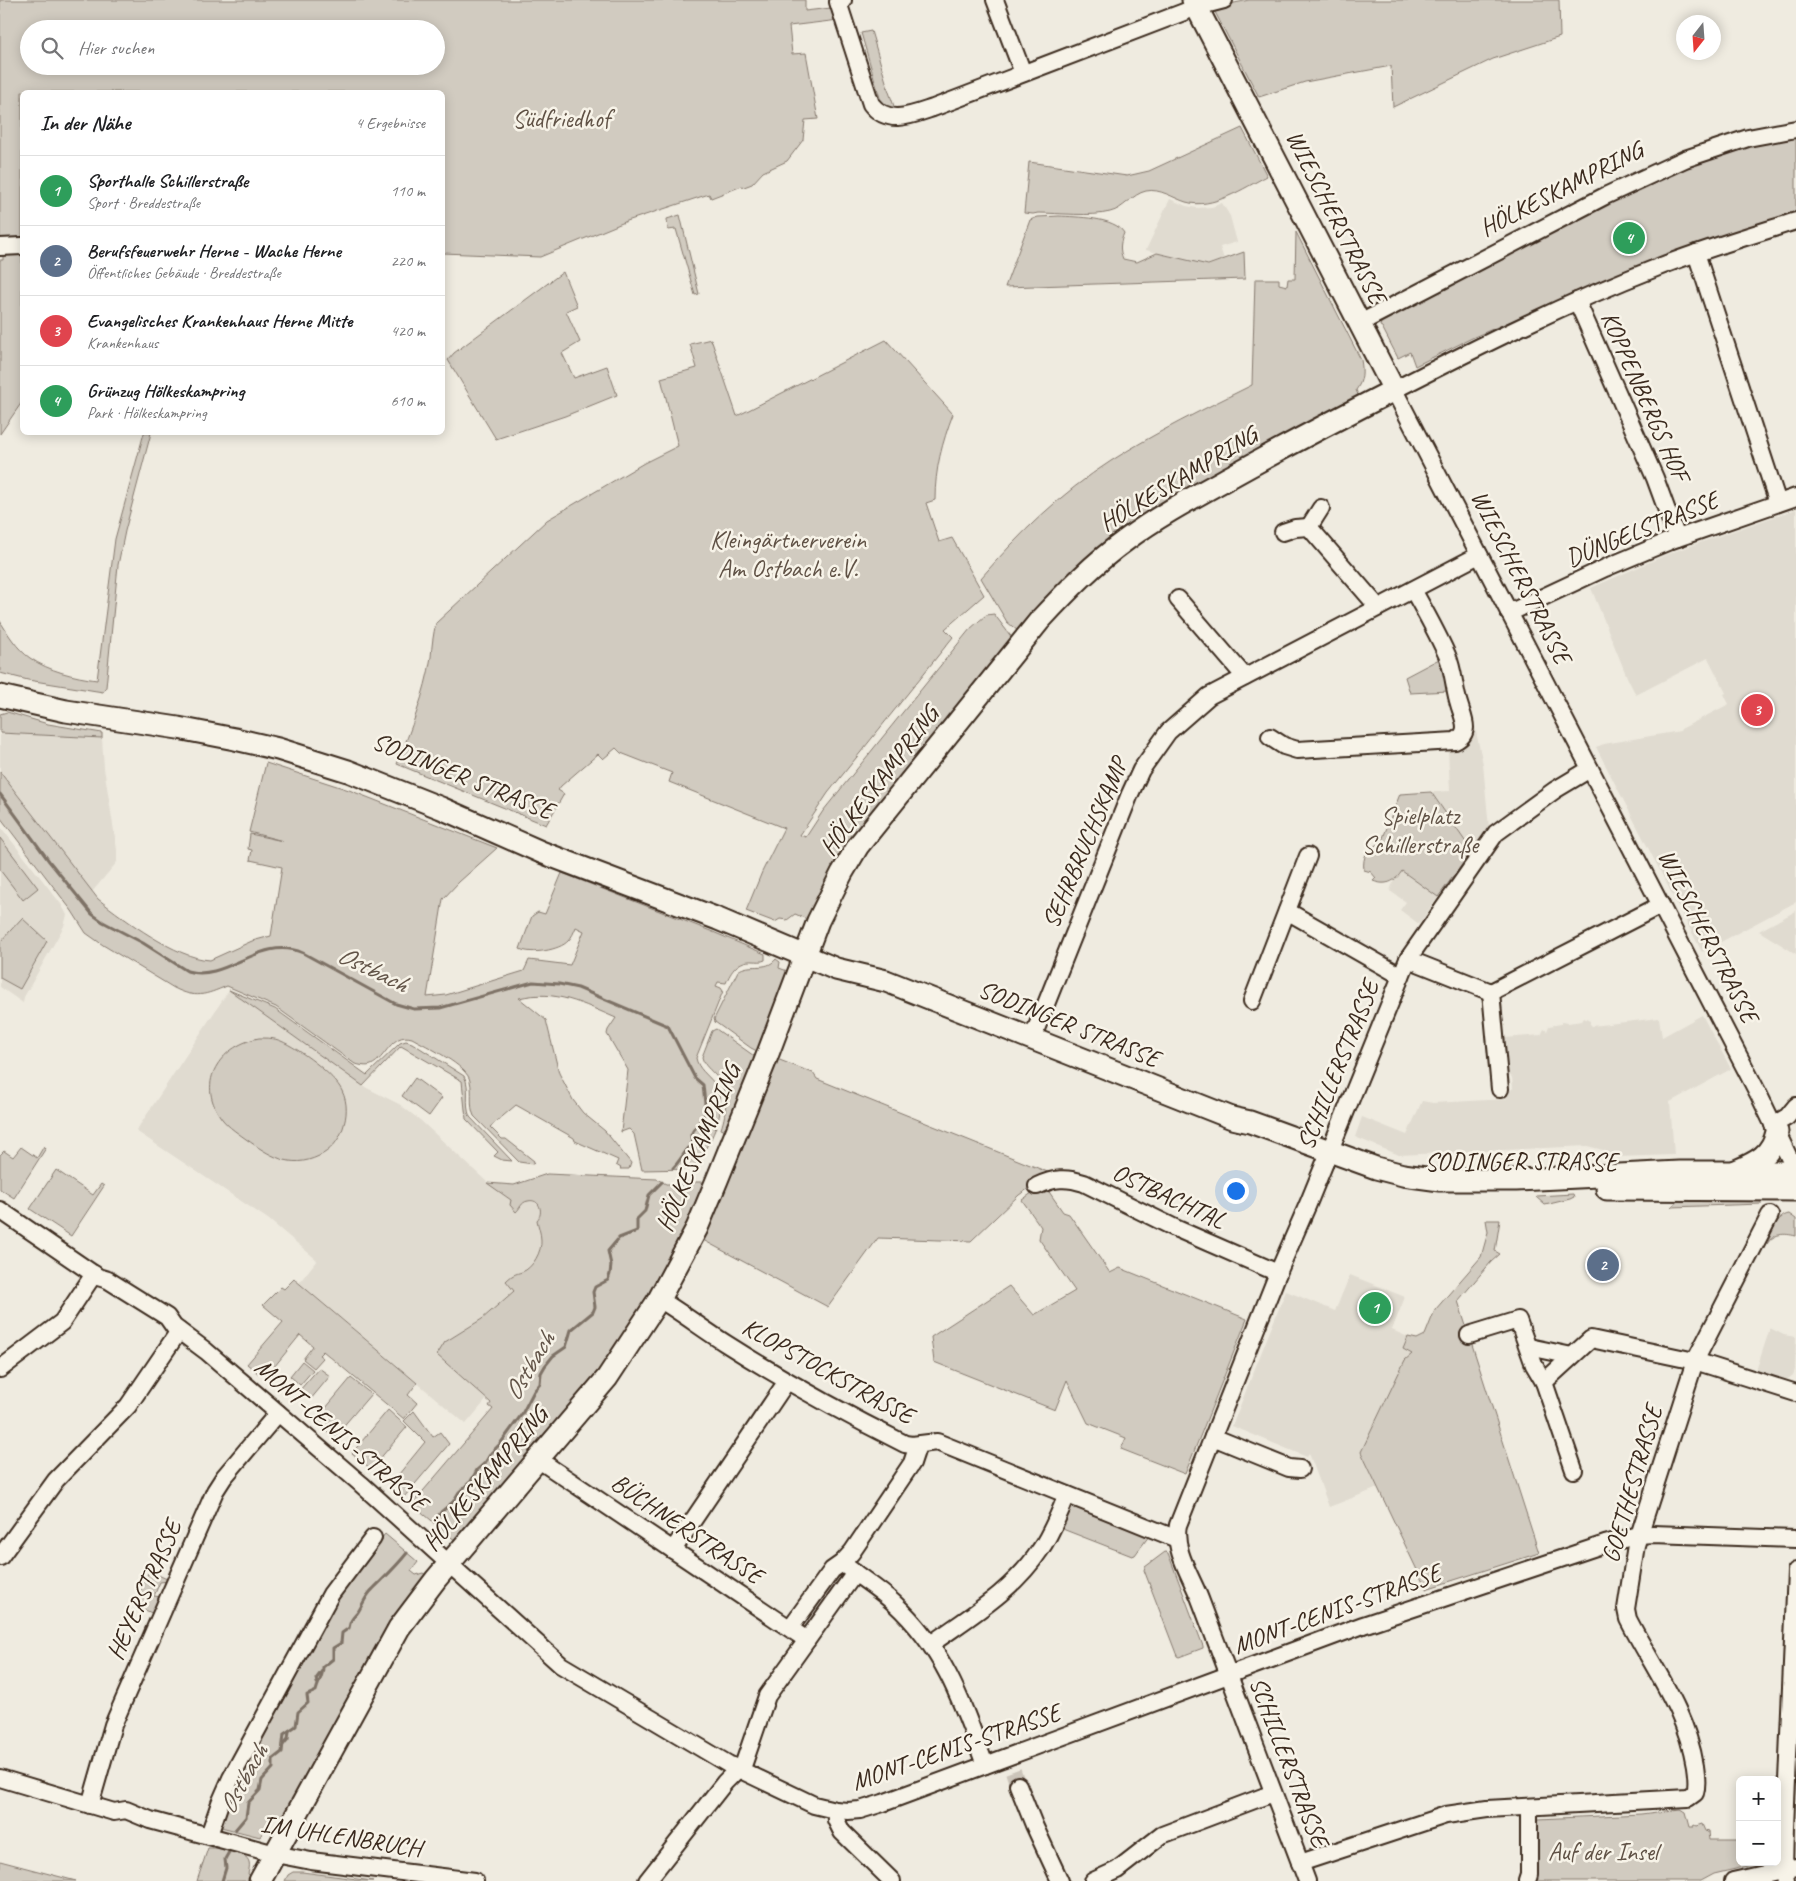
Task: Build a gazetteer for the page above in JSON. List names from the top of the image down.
{
  "streets": {
    "main road": ["HÖLKESKAMPRING", "WIESCHERSTRASSE", "SODINGER STRASSE"],
    "street": [
      "KOPPENBERGS HOF",
      "DÜNGELSTRASSE",
      "SEHRBRUCHSKAMP",
      "SCHILLERSTRASSE",
      "OSTBACHTAL",
      "KLOPSTOCKSTRASSE",
      "MONT-CENIS-STRASSE",
      "GOETHESTRASSE",
      "BÜCHNERSTRASSE",
      "HEYERSTRASSE",
      "IM UHLENBRUCH"
    ]
  },
  "crossings": [
    ["HÖLKESKAMPRING", "WIESCHERSTRASSE"],
    ["HÖLKESKAMPRING", "KOPPENBERGS HOF"],
    ["HÖLKESKAMPRING", "SODINGER STRASSE"],
    ["HÖLKESKAMPRING", "KLOPSTOCKSTRASSE"],
    ["HÖLKESKAMPRING", "MONT-CENIS-STRASSE"],
    ["HÖLKESKAMPRING", "BÜCHNERSTRASSE"],
    ["HÖLKESKAMPRING", "IM UHLENBRUCH"],
    ["WIESCHERSTRASSE", "DÜNGELSTRASSE"],
    ["WIESCHERSTRASSE", "SODINGER STRASSE"],
    ["WIESCHERSTRASSE", "SEHRBRUCHSKAMP"],
    ["WIESCHERSTRASSE", "SCHILLERSTRASSE"],
    ["KOPPENBERGS HOF", "DÜNGELSTRASSE"],
    ["SODINGER STRASSE", "SEHRBRUCHSKAMP"],
    ["SODINGER STRASSE", "SCHILLERSTRASSE"],
    ["SCHILLERSTRASSE", "OSTBACHTAL"],
    ["SCHILLERSTRASSE", "KLOPSTOCKSTRASSE"],
    ["SCHILLERSTRASSE", "MONT-CENIS-STRASSE"],
    ["MONT-CENIS-STRASSE", "GOETHESTRASSE"],
    ["MONT-CENIS-STRASSE", "HEYERSTRASSE"],
    ["HEYERSTRASSE", "IM UHLENBRUCH"]
  ],
  "water": ["Ostbach"],
  "parks": [
    "Südfriedhof",
    "Kleingärtnerverein Am Ostbach e.V.",
    "Spielplatz Schillerstraße",
    "Auf der Insel"
  ],
  "north": "bottom",
  "page": {
    "search": "Hier suchen",
    "heading": ["In der Nähe", "4 Ergebnisse"],
    "list": [
      {
        "mark": "1",
        "name": "Sporthalle Schillerstraße",
        "note": "Sport · Breddestraße",
        "value": "110 m"
      },
      {
        "mark": "2",
        "name": "Berufsfeuerwehr Herne - Wache Herne",
        "note": "Öffentliches Gebäude · Breddestraße",
        "value": "220 m"
      },
      {
        "mark": "3",
        "name": "Evangelisches Krankenhaus Herne Mitte",
        "note": "Krankenhaus",
        "value": "420 m"
      },
      {
        "mark": "4",
        "name": "Grünzug Hölkeskampring",
        "note": "Park · Hölkeskampring",
        "value": "610 m"
      }
    ],
    "pins": [
      "4",
      "3",
      "2",
      "1"
    ],
    "map_buttons": ["+", "−"]
  }
}
